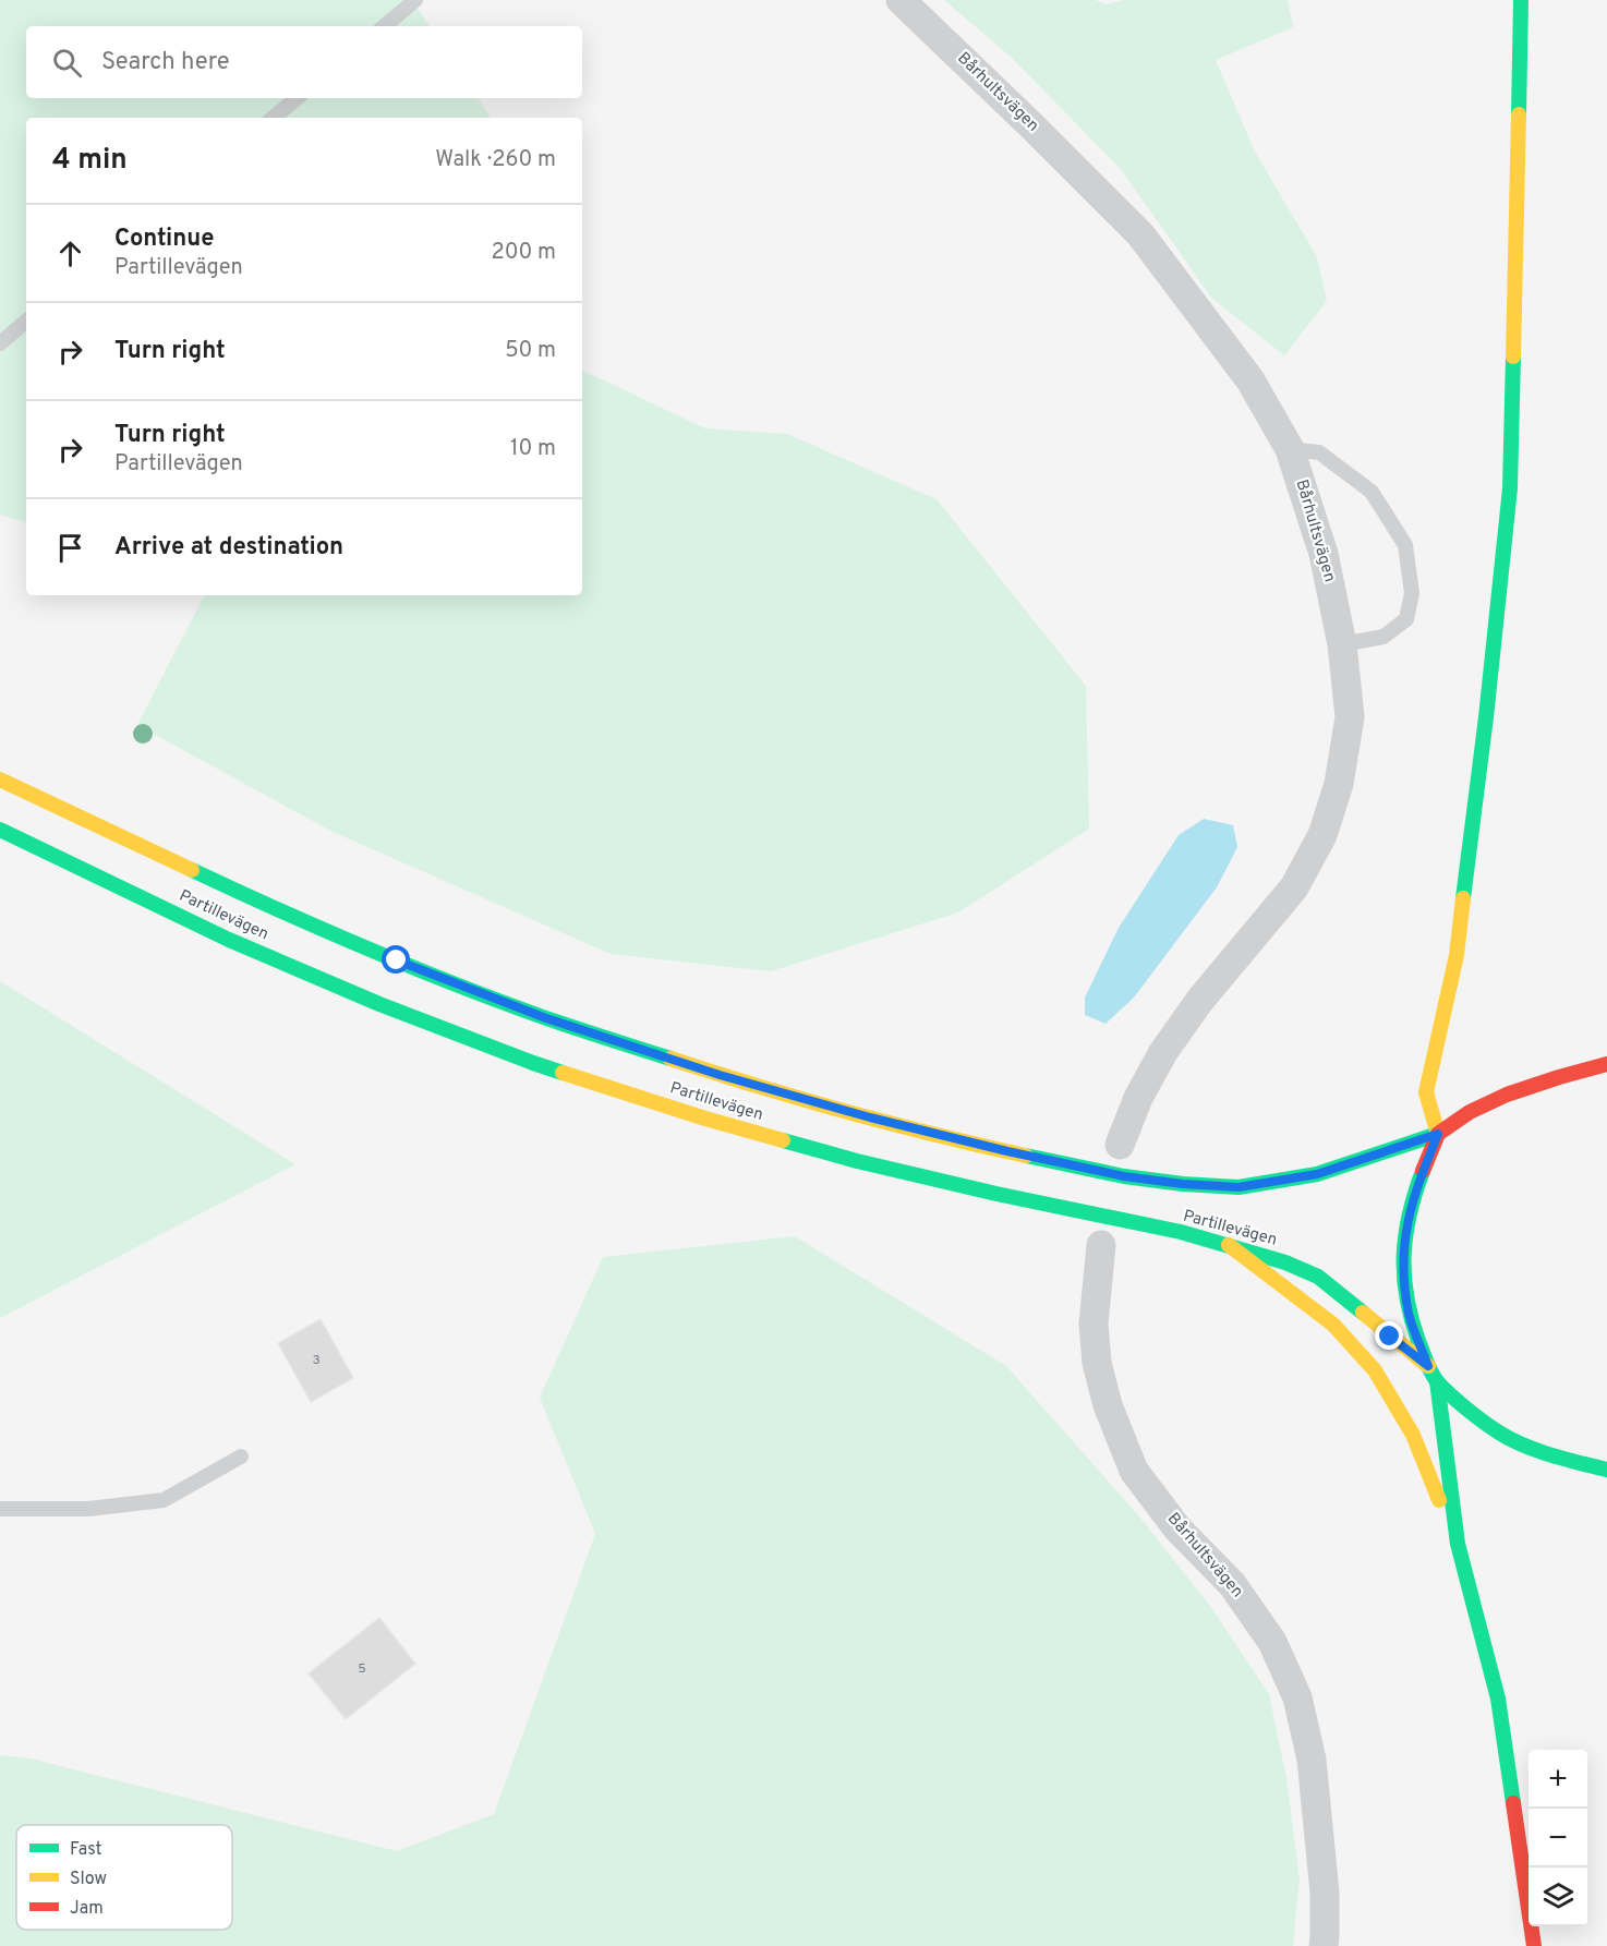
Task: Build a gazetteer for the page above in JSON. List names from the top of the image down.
{
  "streets": {
    "main road": ["Partillevägen"],
    "street": ["Bårhultsvägen"]
  },
  "house_numbers": ["3", "5"],
  "legend": ["Fast", "Slow", "Jam"],
  "page": {
    "search": "Search here",
    "heading": ["4 min", "Walk · 260 m"],
    "list": [
      ["Continue", "Partillevägen", "200 m"],
      ["Turn right", "50 m"],
      ["Turn right", "Partillevägen", "10 m"],
      "Arrive at destination"
    ],
    "map_buttons": ["+", "−"]
  }
}
